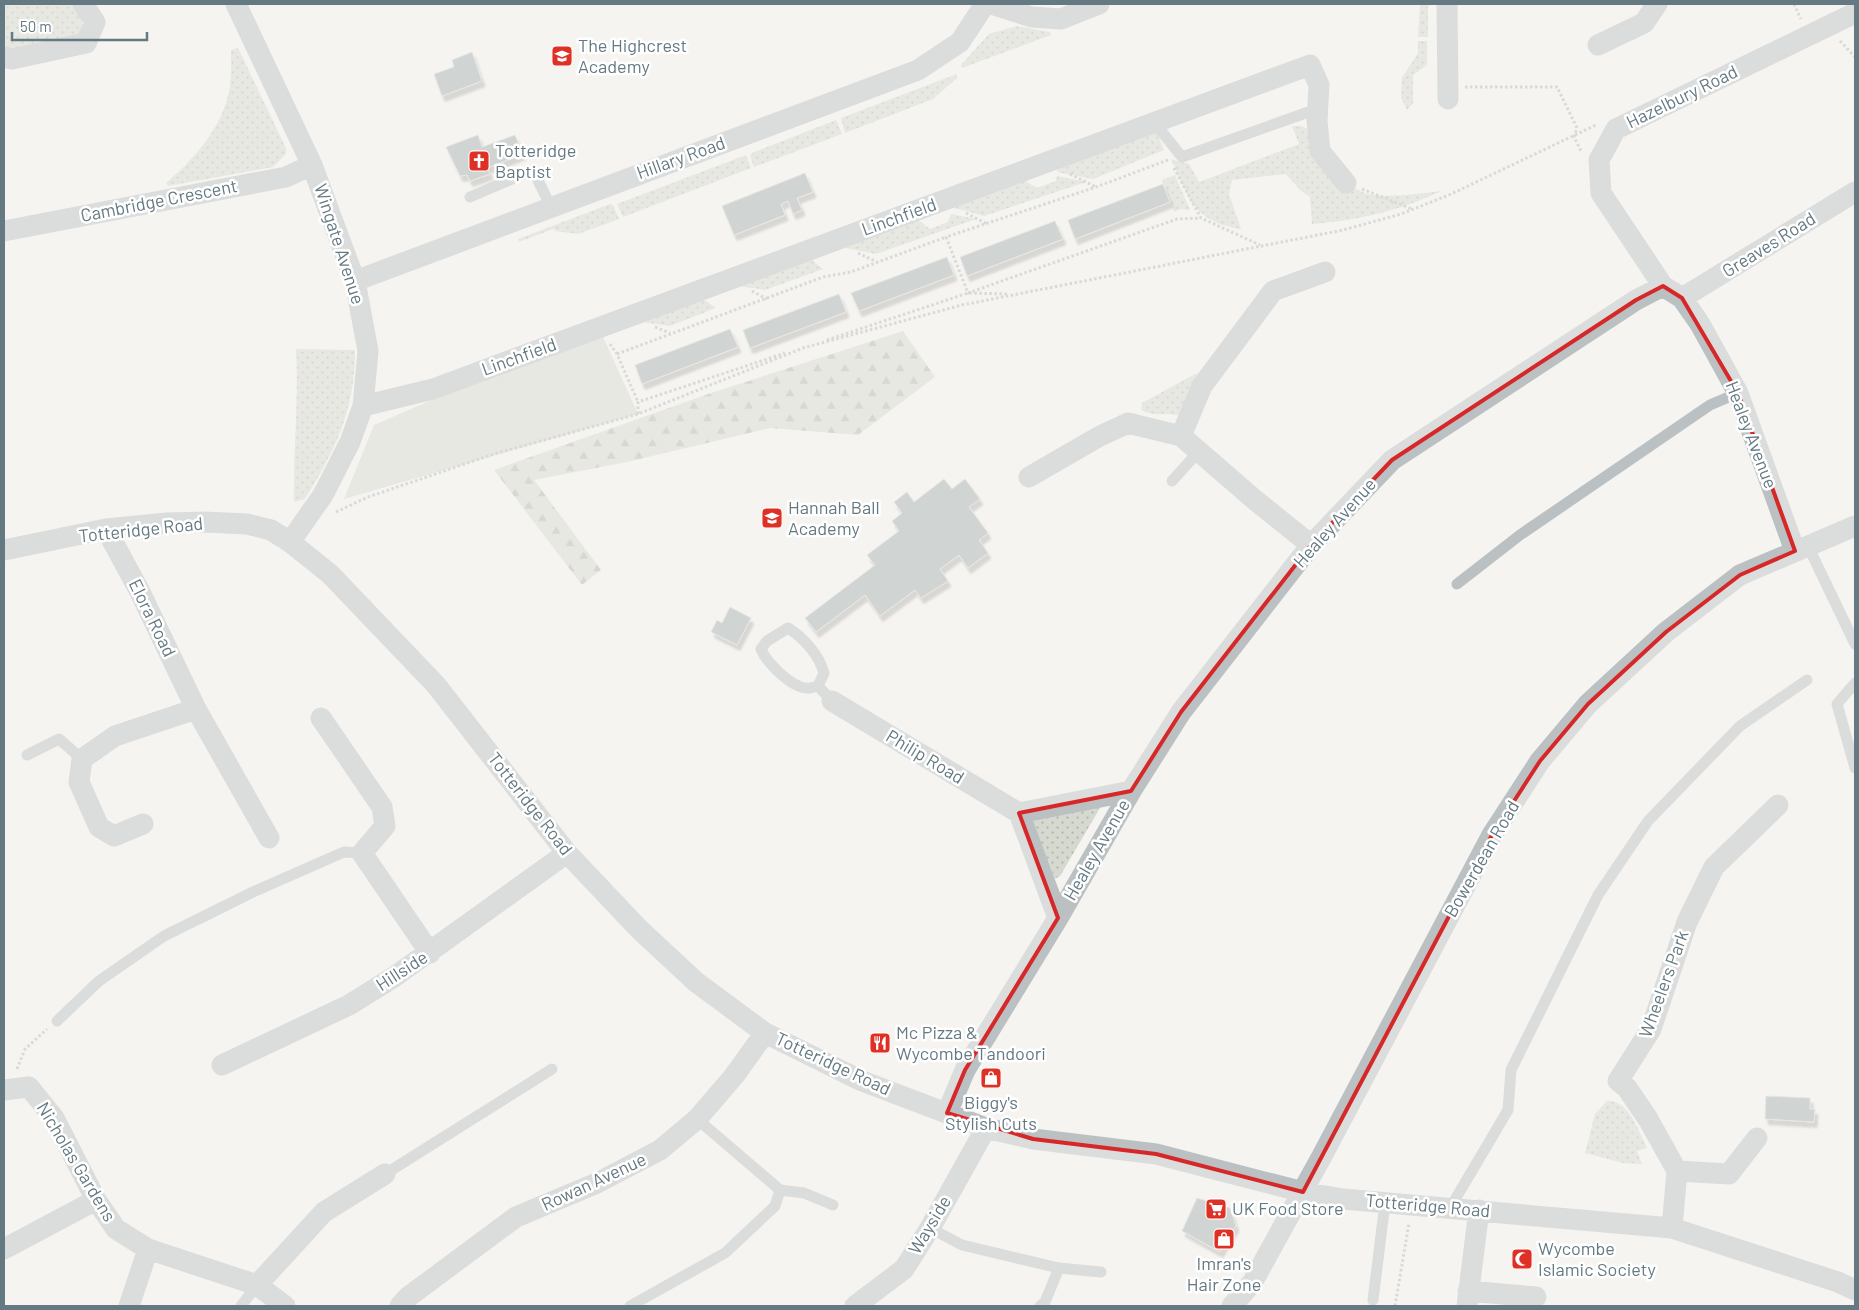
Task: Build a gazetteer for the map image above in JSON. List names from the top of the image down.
{
  "streets": {
    "street": [
      "Hazelbury Road",
      "Hillary Road",
      "Cambridge Crescent",
      "Linchfield",
      "Wingate Avenue",
      "Greaves Road",
      "Healey Avenue",
      "Totteridge Road",
      "Elora Road",
      "Philip Road",
      "Bowerdean Road",
      "Hillside",
      "Wheelers Park",
      "Nicholas Gardens",
      "Rowan Avenue",
      "Wayside"
    ]
  },
  "crossings": [
    ["Hazelbury Road", "Healey Avenue"],
    ["Hillary Road", "Wingate Avenue"],
    ["Cambridge Crescent", "Wingate Avenue"],
    ["Linchfield", "Wingate Avenue"],
    ["Wingate Avenue", "Totteridge Road"],
    ["Greaves Road", "Healey Avenue"],
    ["Healey Avenue", "Totteridge Road"],
    ["Healey Avenue", "Bowerdean Road"],
    ["Totteridge Road", "Elora Road"],
    ["Totteridge Road", "Bowerdean Road"],
    ["Totteridge Road", "Hillside"],
    ["Totteridge Road", "Rowan Avenue"],
    ["Totteridge Road", "Wayside"]
  ],
  "places": {
    "school or university": ["The Highcrest Academy", "Hannah Ball Academy"],
    "church": ["Totteridge Baptist"],
    "restaurant": ["Mc Pizza & Wycombe Tandoori"],
    "shop": ["Biggy's Stylish Cuts", "Imran's Hair Zone"],
    "supermarket": ["UK Food Store"],
    "mosque": ["Wycombe Islamic Society"]
  },
  "scale_bar": "50 m"
}
